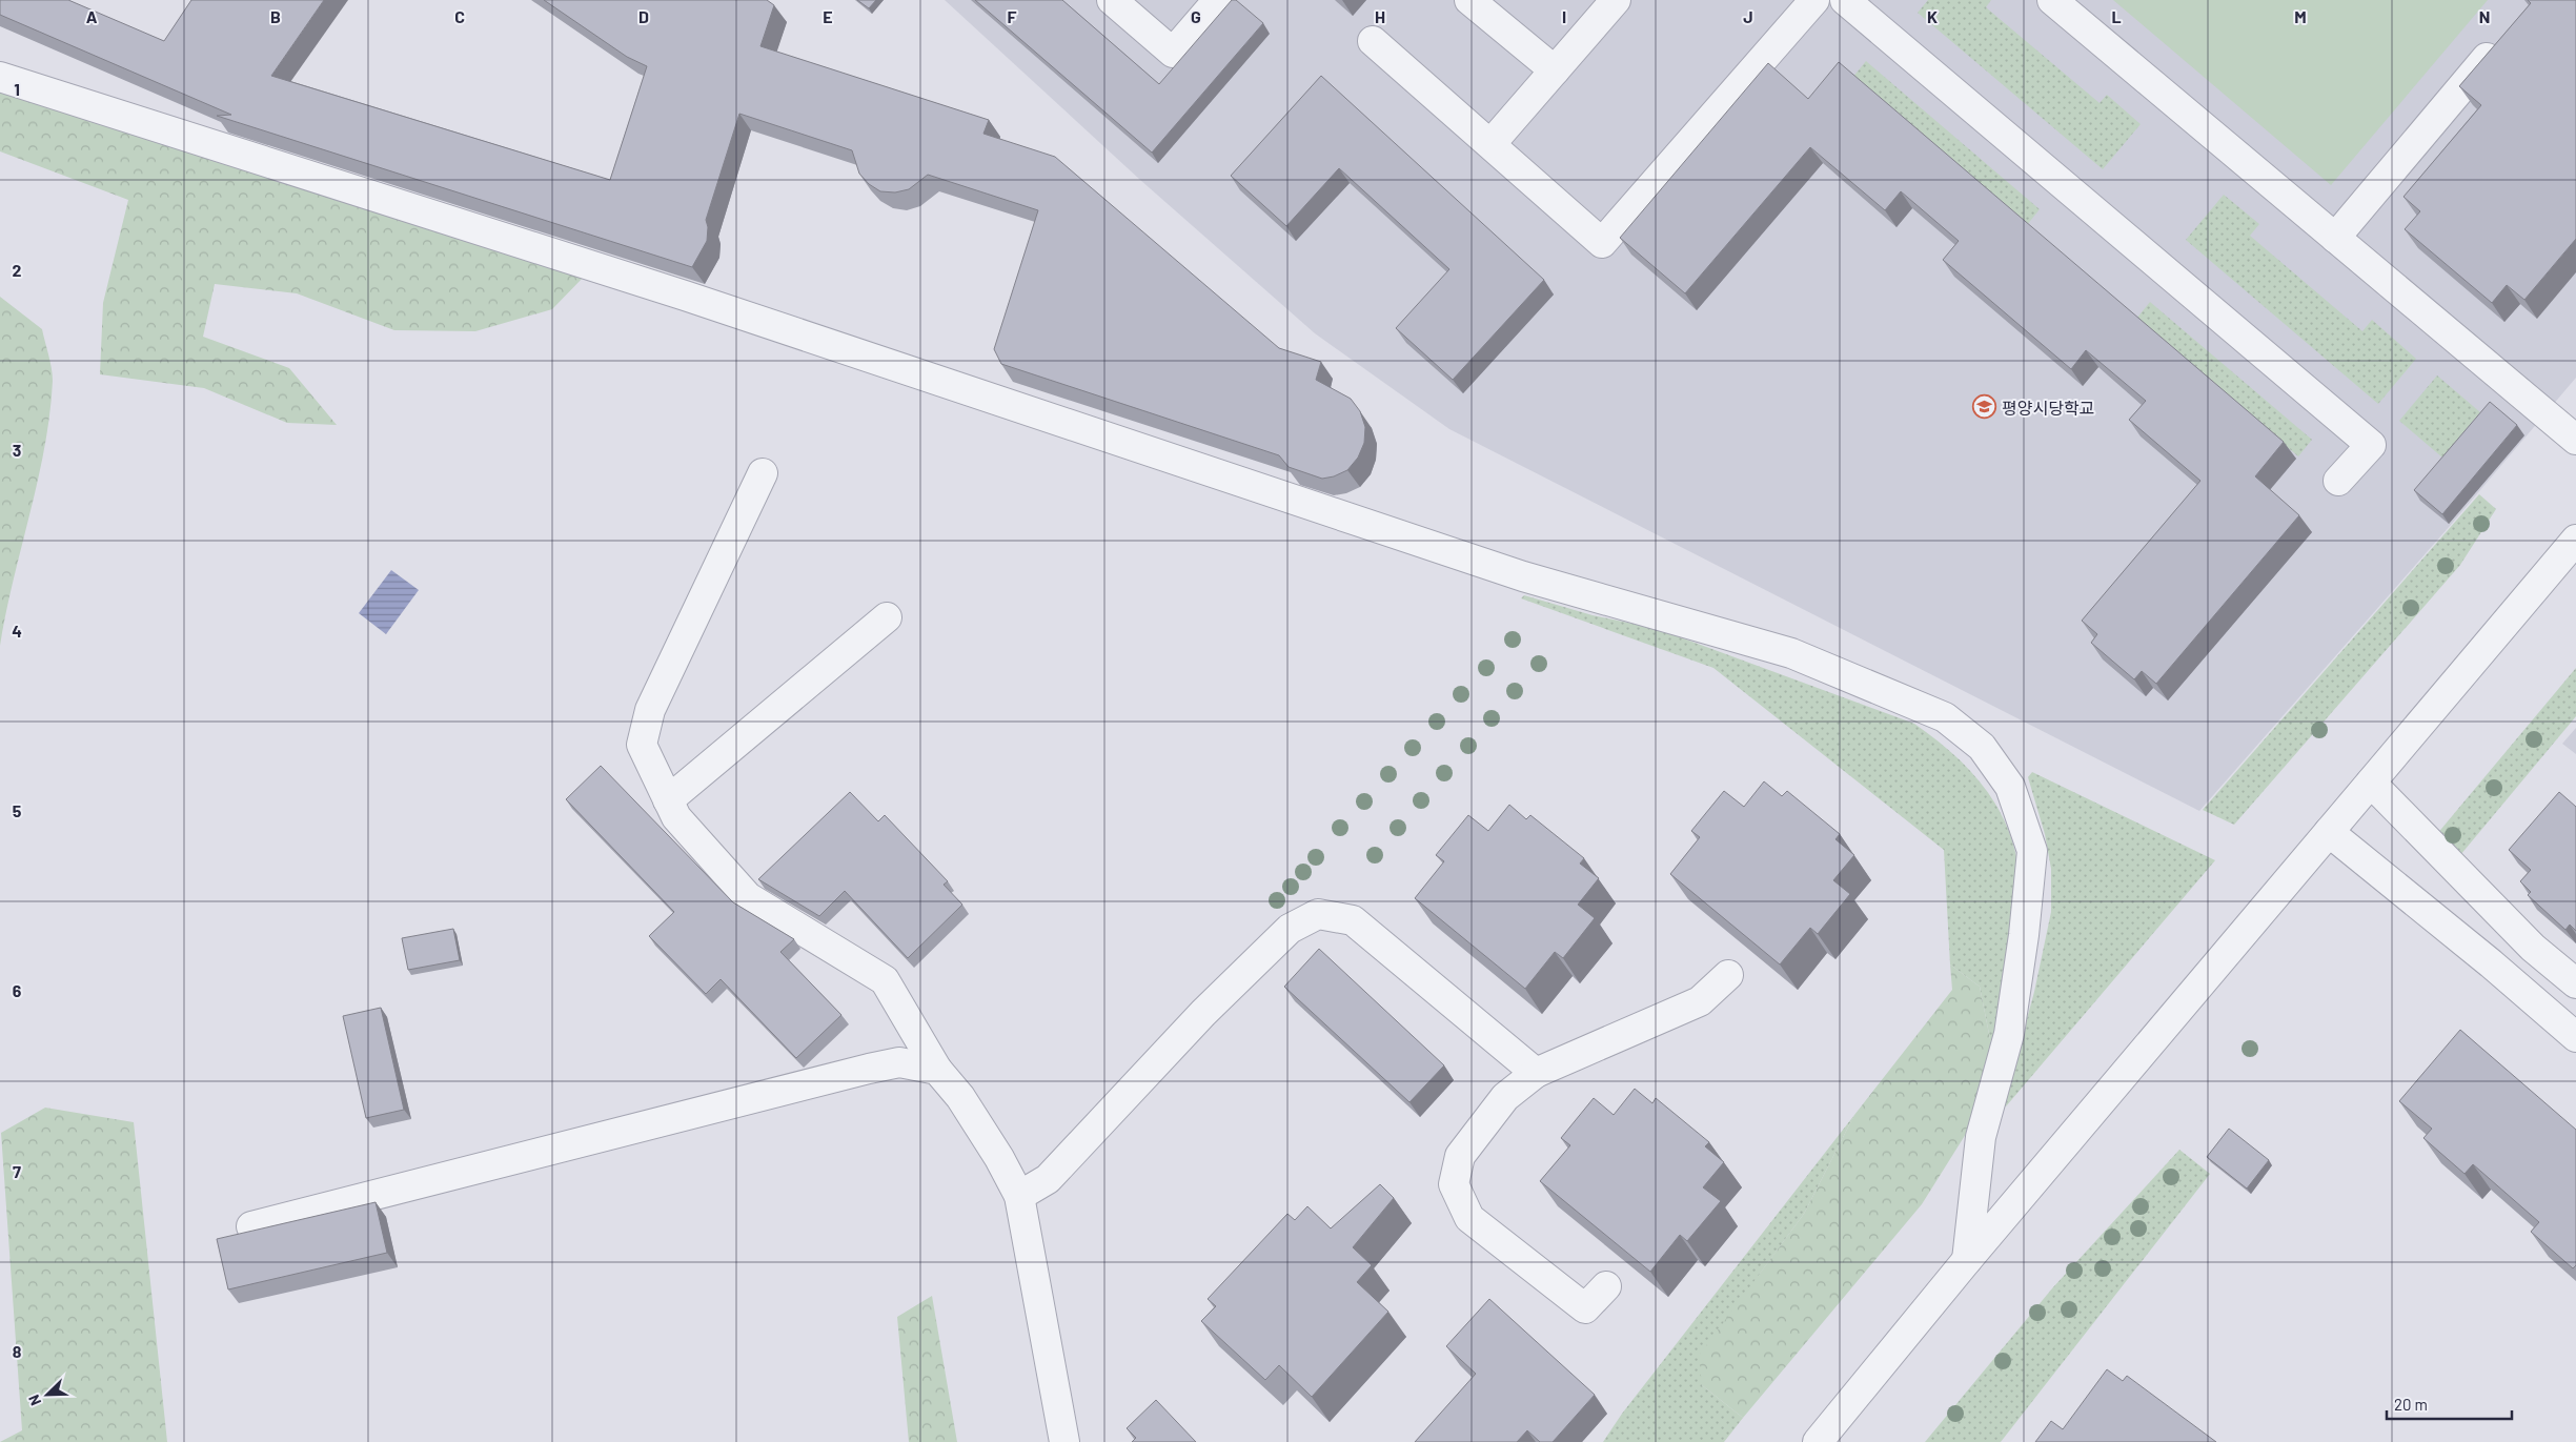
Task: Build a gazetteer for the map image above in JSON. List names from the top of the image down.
{
  "places": {
    "school or university": ["평양시당학교"]
  },
  "scale_bar": "20 m",
  "north": "bottom left",
  "grid": {
    "columns": [
      "A",
      "B",
      "C",
      "D",
      "E",
      "F",
      "G",
      "H",
      "I",
      "J",
      "K",
      "L",
      "M",
      "N"
    ],
    "rows": [
      "1",
      "2",
      "3",
      "4",
      "5",
      "6",
      "7",
      "8"
    ]
  }
}
